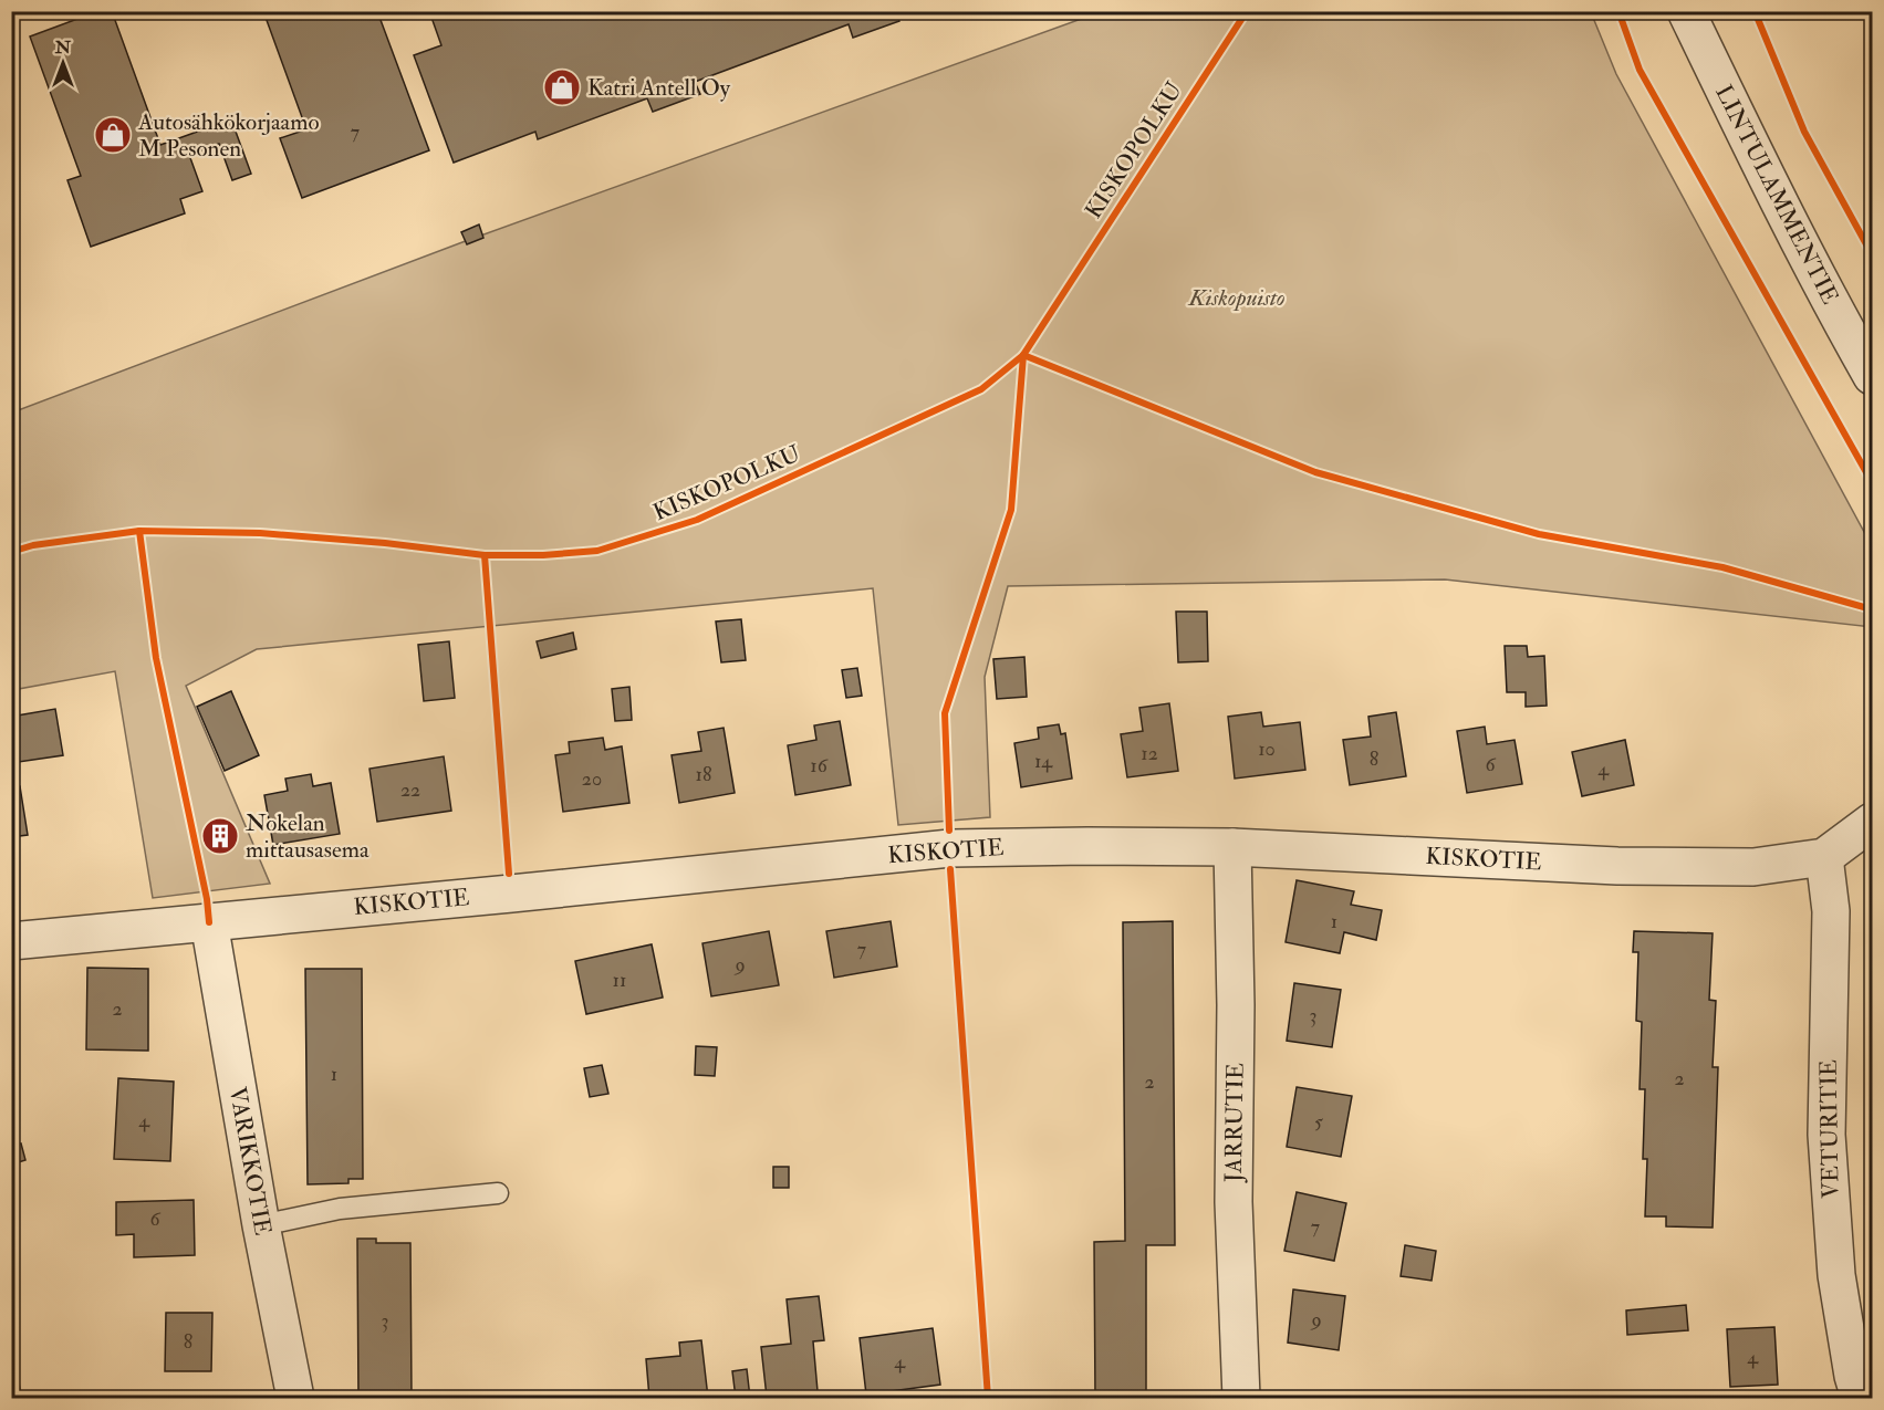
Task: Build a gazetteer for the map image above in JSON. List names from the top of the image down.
{
  "streets": {
    "street": [
      "LINTULAMMENTIE",
      "KISKOTIE",
      "JARRUTIE",
      "VETURITIE",
      "VARIKKOTIE"
    ],
    "cycle path": ["KISKOPOLKU"]
  },
  "crossings": [
    ["KISKOTIE", "JARRUTIE"],
    ["KISKOTIE", "VETURITIE"],
    ["KISKOTIE", "VARIKKOTIE"]
  ],
  "parks": ["Kiskopuisto"],
  "places": {
    "shop": ["Katri Antell Oy", "Autosähkökorjaamo M Pesonen"],
    "building": ["Nokelan mittausasema"]
  },
  "house_numbers": [
    "7",
    "10",
    "12",
    "8",
    "14",
    "6",
    "16",
    "4",
    "18",
    "20",
    "22",
    "1",
    "7",
    "9",
    "11",
    "2",
    "3",
    "1",
    "2",
    "2",
    "4",
    "5",
    "6",
    "7",
    "9",
    "3",
    "8",
    "4",
    "4"
  ],
  "north": "top"
}
